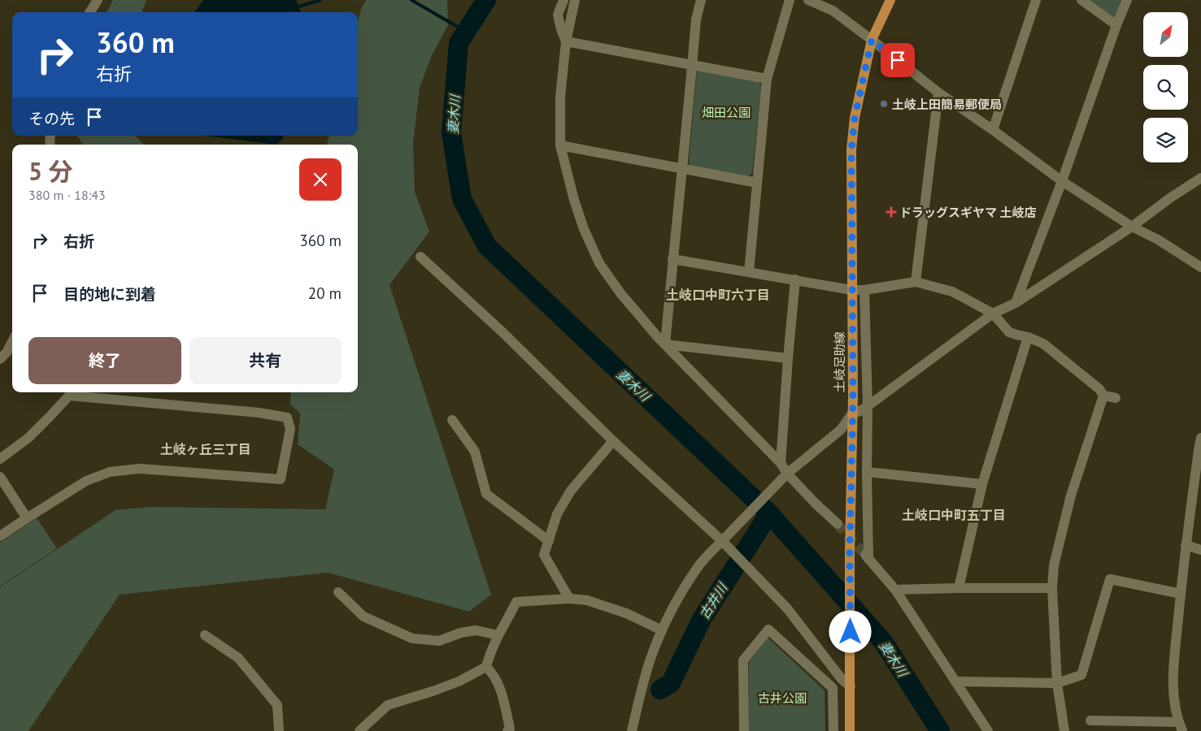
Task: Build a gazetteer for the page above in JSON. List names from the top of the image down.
{
  "streets": {
    "main road": ["土岐足助線"]
  },
  "districts": ["土岐口中町六丁目", "土岐ヶ丘三丁目", "土岐口中町五丁目"],
  "water": ["妻木川", "古井川"],
  "parks": ["畑田公園", "古井公園"],
  "places": {
    "other": ["土岐上田簡易郵便局"],
    "health": ["ドラッグスギヤマ 土岐店"]
  },
  "north": "top right",
  "page": {
    "turn": ["360 m", "右折"],
    "then": "その先",
    "heading": ["5 分", "380 m · 18:43"],
    "list": [
      {
        "name": "右折",
        "value": "360 m"
      },
      {
        "name": "目的地に到着",
        "value": "20 m"
      }
    ],
    "buttons": ["終了", "共有"]
  }
}
